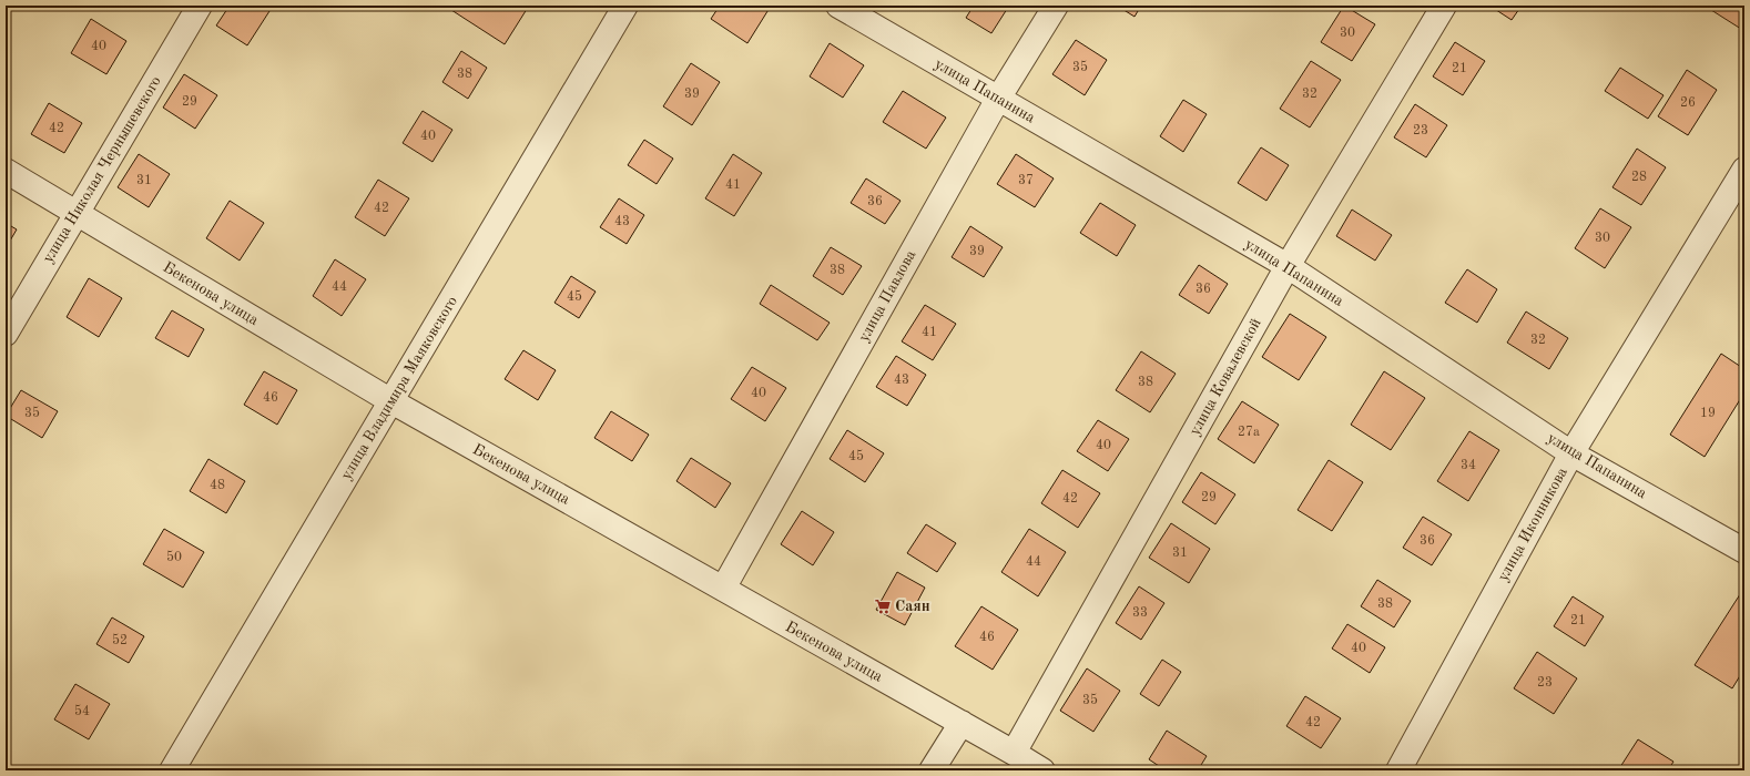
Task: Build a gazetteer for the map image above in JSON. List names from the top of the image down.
{
  "streets": {
    "street": [
      "улица Папанина",
      "улица Николая Чернышевского",
      "Бекенова улица",
      "улица Павлова",
      "улица Ковалевской",
      "улица Владимира Маяковского",
      "улица Иконникова"
    ]
  },
  "crossings": [
    ["улица Папанина", "улица Павлова"],
    ["улица Папанина", "улица Ковалевской"],
    ["улица Папанина", "улица Иконникова"],
    ["улица Николая Чернышевского", "Бекенова улица"],
    ["Бекенова улица", "улица Павлова"],
    ["Бекенова улица", "улица Ковалевской"],
    ["Бекенова улица", "улица Владимира Маяковского"]
  ],
  "places": {
    "supermarket": ["Саян"]
  },
  "house_numbers": [
    "30",
    "40",
    "35",
    "21",
    "38",
    "39",
    "32",
    "29",
    "26",
    "42",
    "23",
    "40",
    "28",
    "31",
    "37",
    "41",
    "36",
    "42",
    "43",
    "30",
    "39",
    "38",
    "44",
    "36",
    "45",
    "41",
    "32",
    "43",
    "38",
    "40",
    "46",
    "35",
    "19",
    "27а",
    "40",
    "45",
    "34",
    "48",
    "29",
    "42",
    "36",
    "31",
    "50",
    "44",
    "38",
    "33",
    "21",
    "46",
    "52",
    "40",
    "23",
    "35",
    "54",
    "42"
  ]
}
